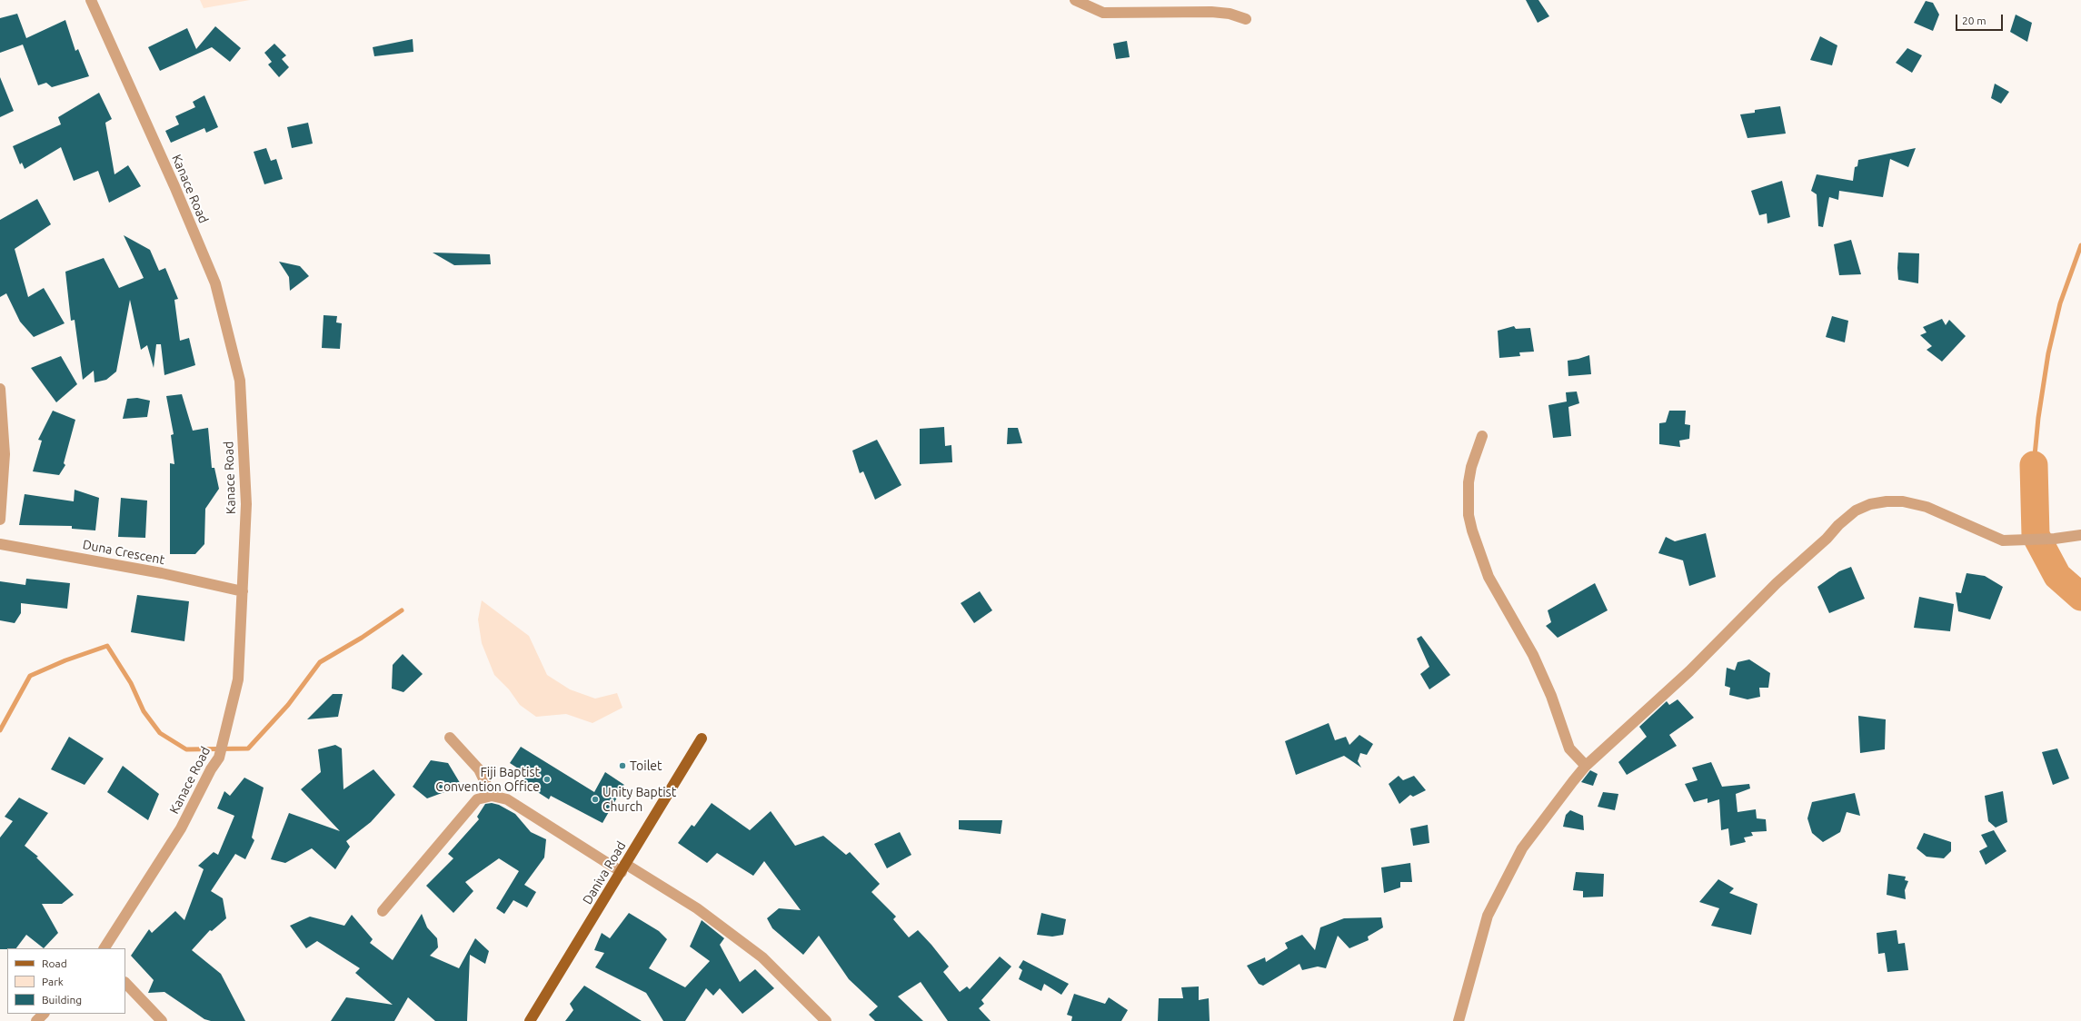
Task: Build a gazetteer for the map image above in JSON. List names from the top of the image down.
{
  "streets": {
    "main road": ["Daniva Road"],
    "street": ["Kanace Road", "Duna Crescent"]
  },
  "crossings": [
    ["Kanace Road", "Duna Crescent"]
  ],
  "places": ["Toilet", "Fiji Baptist Convention Office", "Unity Baptist Church"],
  "legend": ["Road", "Park", "Building"],
  "scale_bar": "20 m"
}
